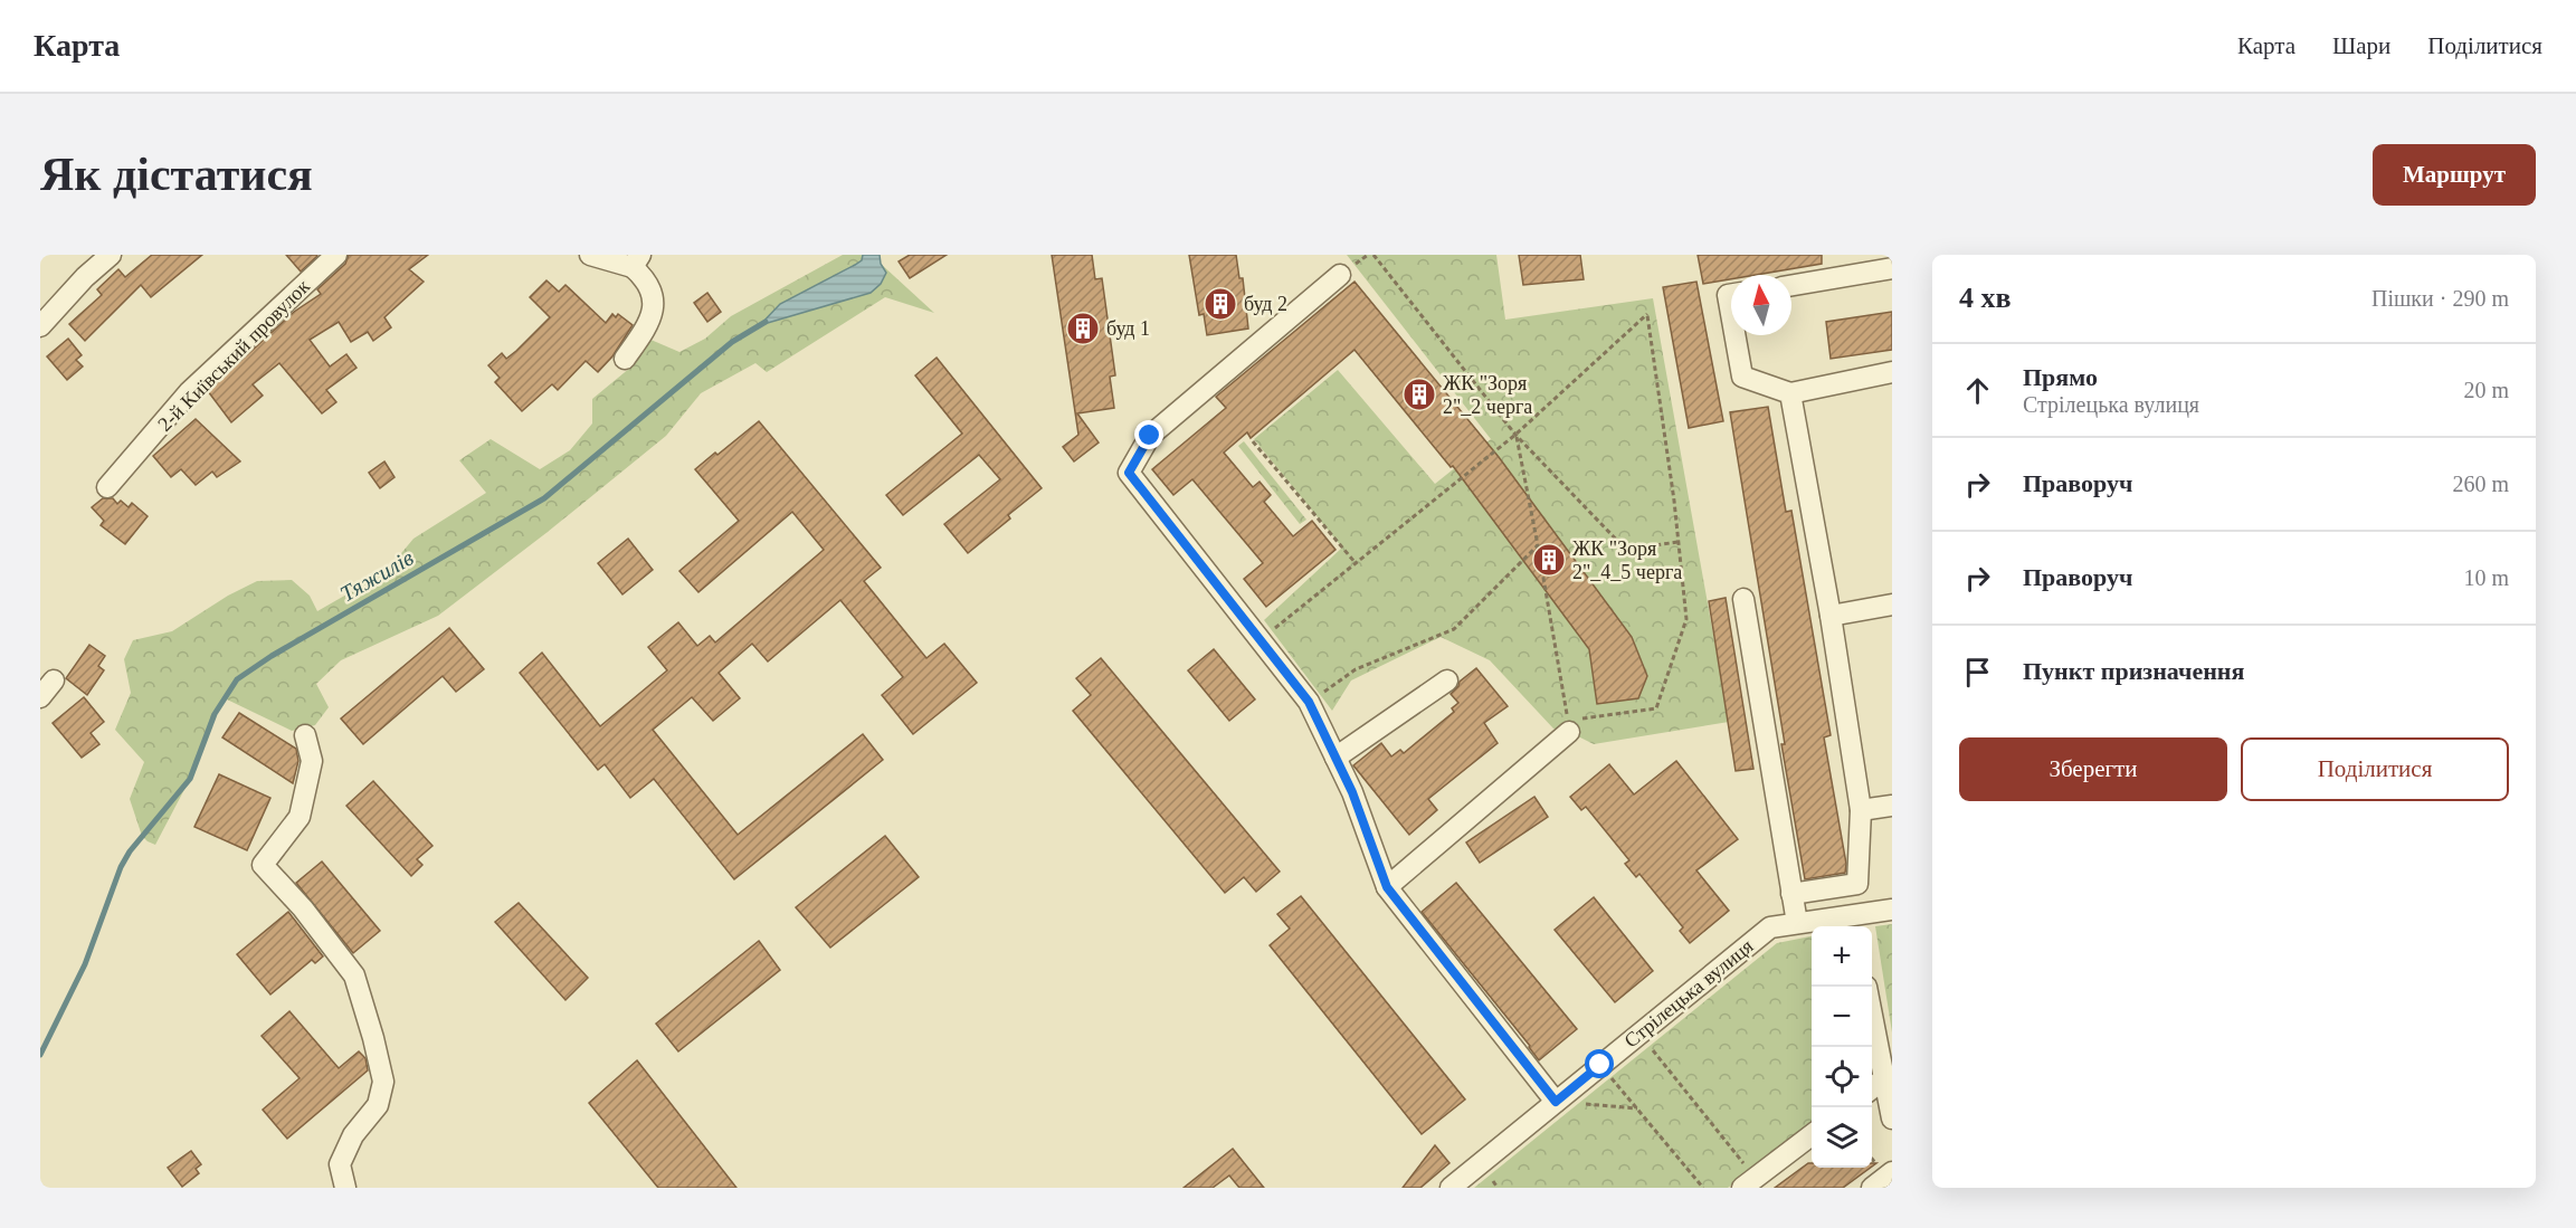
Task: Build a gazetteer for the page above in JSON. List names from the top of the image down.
{
  "streets": {
    "street": ["2-й Київський провулок", "Стрілецька вулиця"]
  },
  "water": ["Тяжилів"],
  "places": {
    "building": [
      "буд 2",
      "буд 1",
      "ЖК \"Зоря 2\"_2 черга",
      "ЖК \"Зоря 2\"_4_5 черга"
    ]
  },
  "north": "top",
  "page": {
    "header": "Карта",
    "nav": ["Карта", "Шари", "Поділитися"],
    "buttons": [
      "Маршрут",
      ["Зберегти", "Поділитися"]
    ],
    "title": "Як дістатися",
    "heading": ["4 хв", "Пішки · 290 m"],
    "list": [
      ["Прямо", "Стрілецька вулиця", "20 m"],
      ["Праворуч", "260 m"],
      ["Праворуч", "10 m"],
      "Пункт призначення"
    ],
    "map_buttons": ["+", "−"]
  }
}
